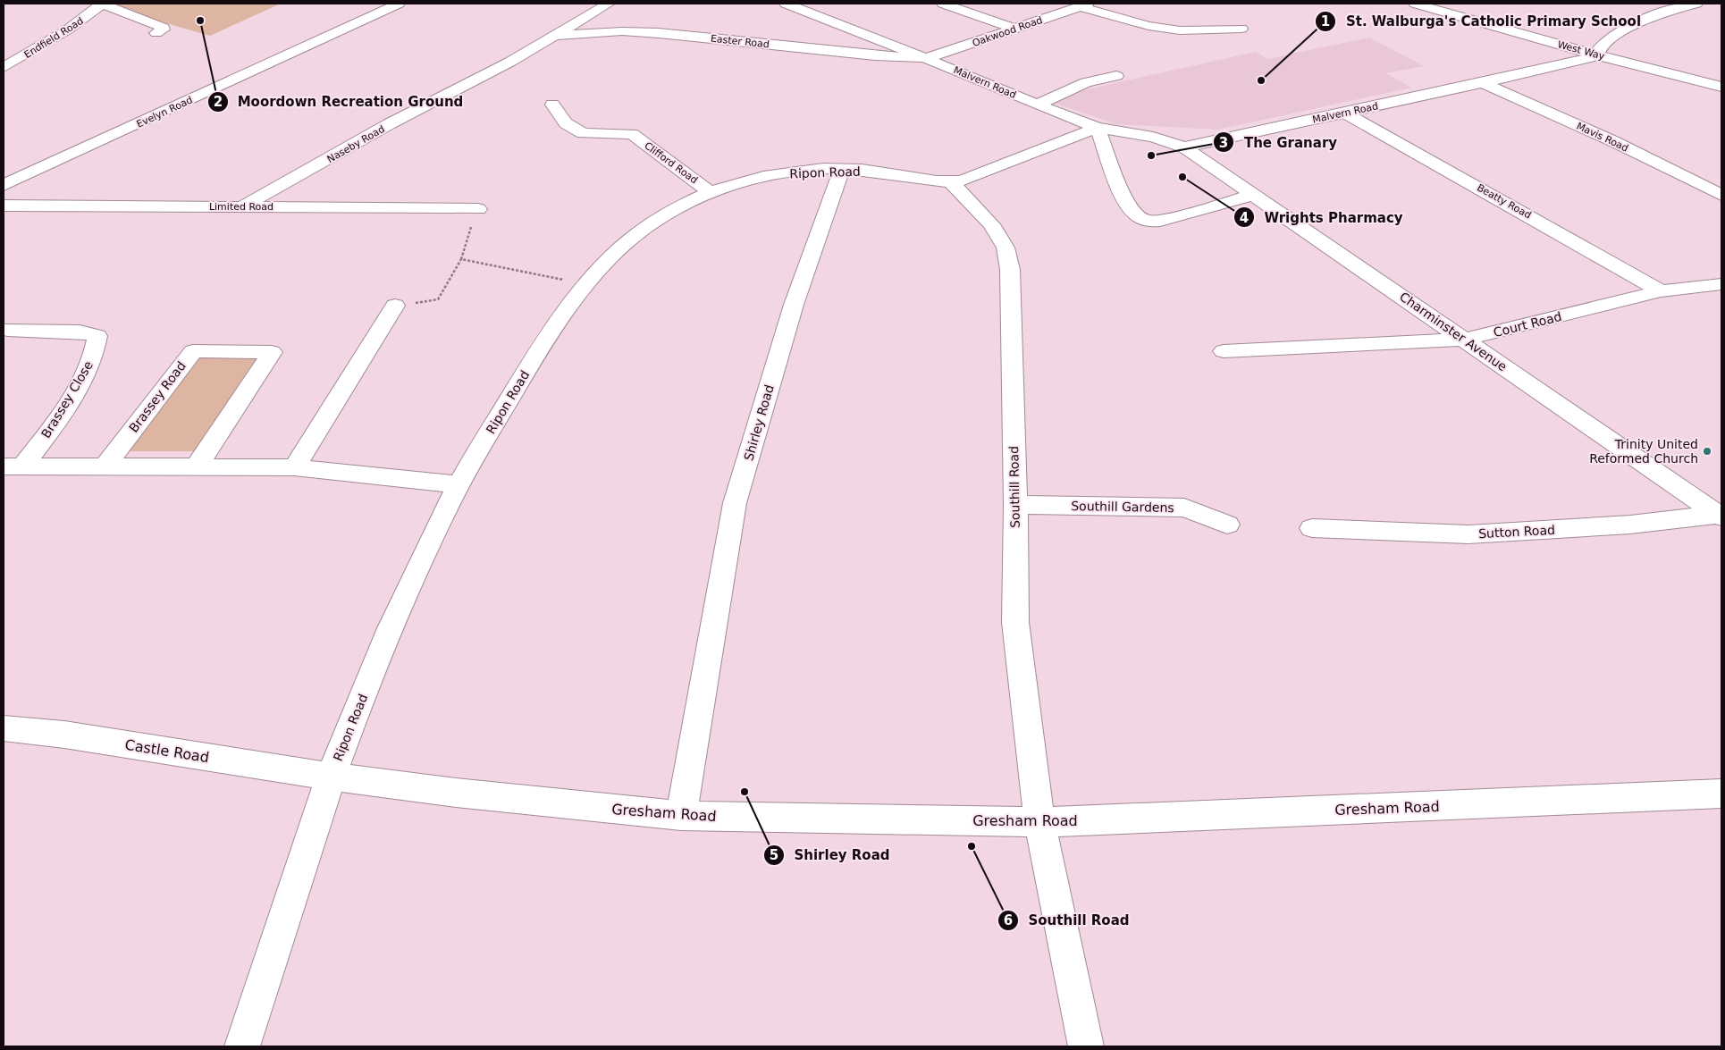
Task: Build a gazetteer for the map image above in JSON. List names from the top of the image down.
{
  "streets": {
    "street": [
      "Oakwood Road",
      "Endfield Road",
      "Easter Road",
      "West Way",
      "Malvern Road",
      "Evelyn Road",
      "Mavis Road",
      "Naseby Road",
      "Clifford Road",
      "Ripon Road",
      "Beatty Road",
      "Limited Road",
      "Court Road",
      "Charminster Avenue",
      "Brassey Road",
      "Brassey Close",
      "Shirley Road",
      "Southill Road",
      "Southill Gardens",
      "Sutton Road",
      "Castle Road",
      "Gresham Road"
    ]
  },
  "crossings": [
    ["Oakwood Road", "Easter Road"],
    ["Oakwood Road", "Malvern Road"],
    ["Easter Road", "Malvern Road"],
    ["Easter Road", "Naseby Road"],
    ["West Way", "Malvern Road"],
    ["Malvern Road", "Mavis Road"],
    ["Malvern Road", "Ripon Road"],
    ["Malvern Road", "Beatty Road"],
    ["Malvern Road", "Charminster Avenue"],
    ["Naseby Road", "Limited Road"],
    ["Clifford Road", "Ripon Road"],
    ["Ripon Road", "Shirley Road"],
    ["Ripon Road", "Southill Road"],
    ["Ripon Road", "Castle Road"],
    ["Ripon Road", "Gresham Road"],
    ["Beatty Road", "Court Road"],
    ["Court Road", "Charminster Avenue"],
    ["Charminster Avenue", "Sutton Road"],
    ["Shirley Road", "Gresham Road"],
    ["Southill Road", "Southill Gardens"],
    ["Southill Road", "Gresham Road"],
    ["Castle Road", "Gresham Road"]
  ],
  "places": [
    "Moordown Recreation Ground",
    "St. Walburga's Catholic Primary School",
    "The Granary",
    "Wrights Pharmacy",
    "Trinity United Reformed Church",
    "Shirley Road",
    "Southill Road"
  ]
}
